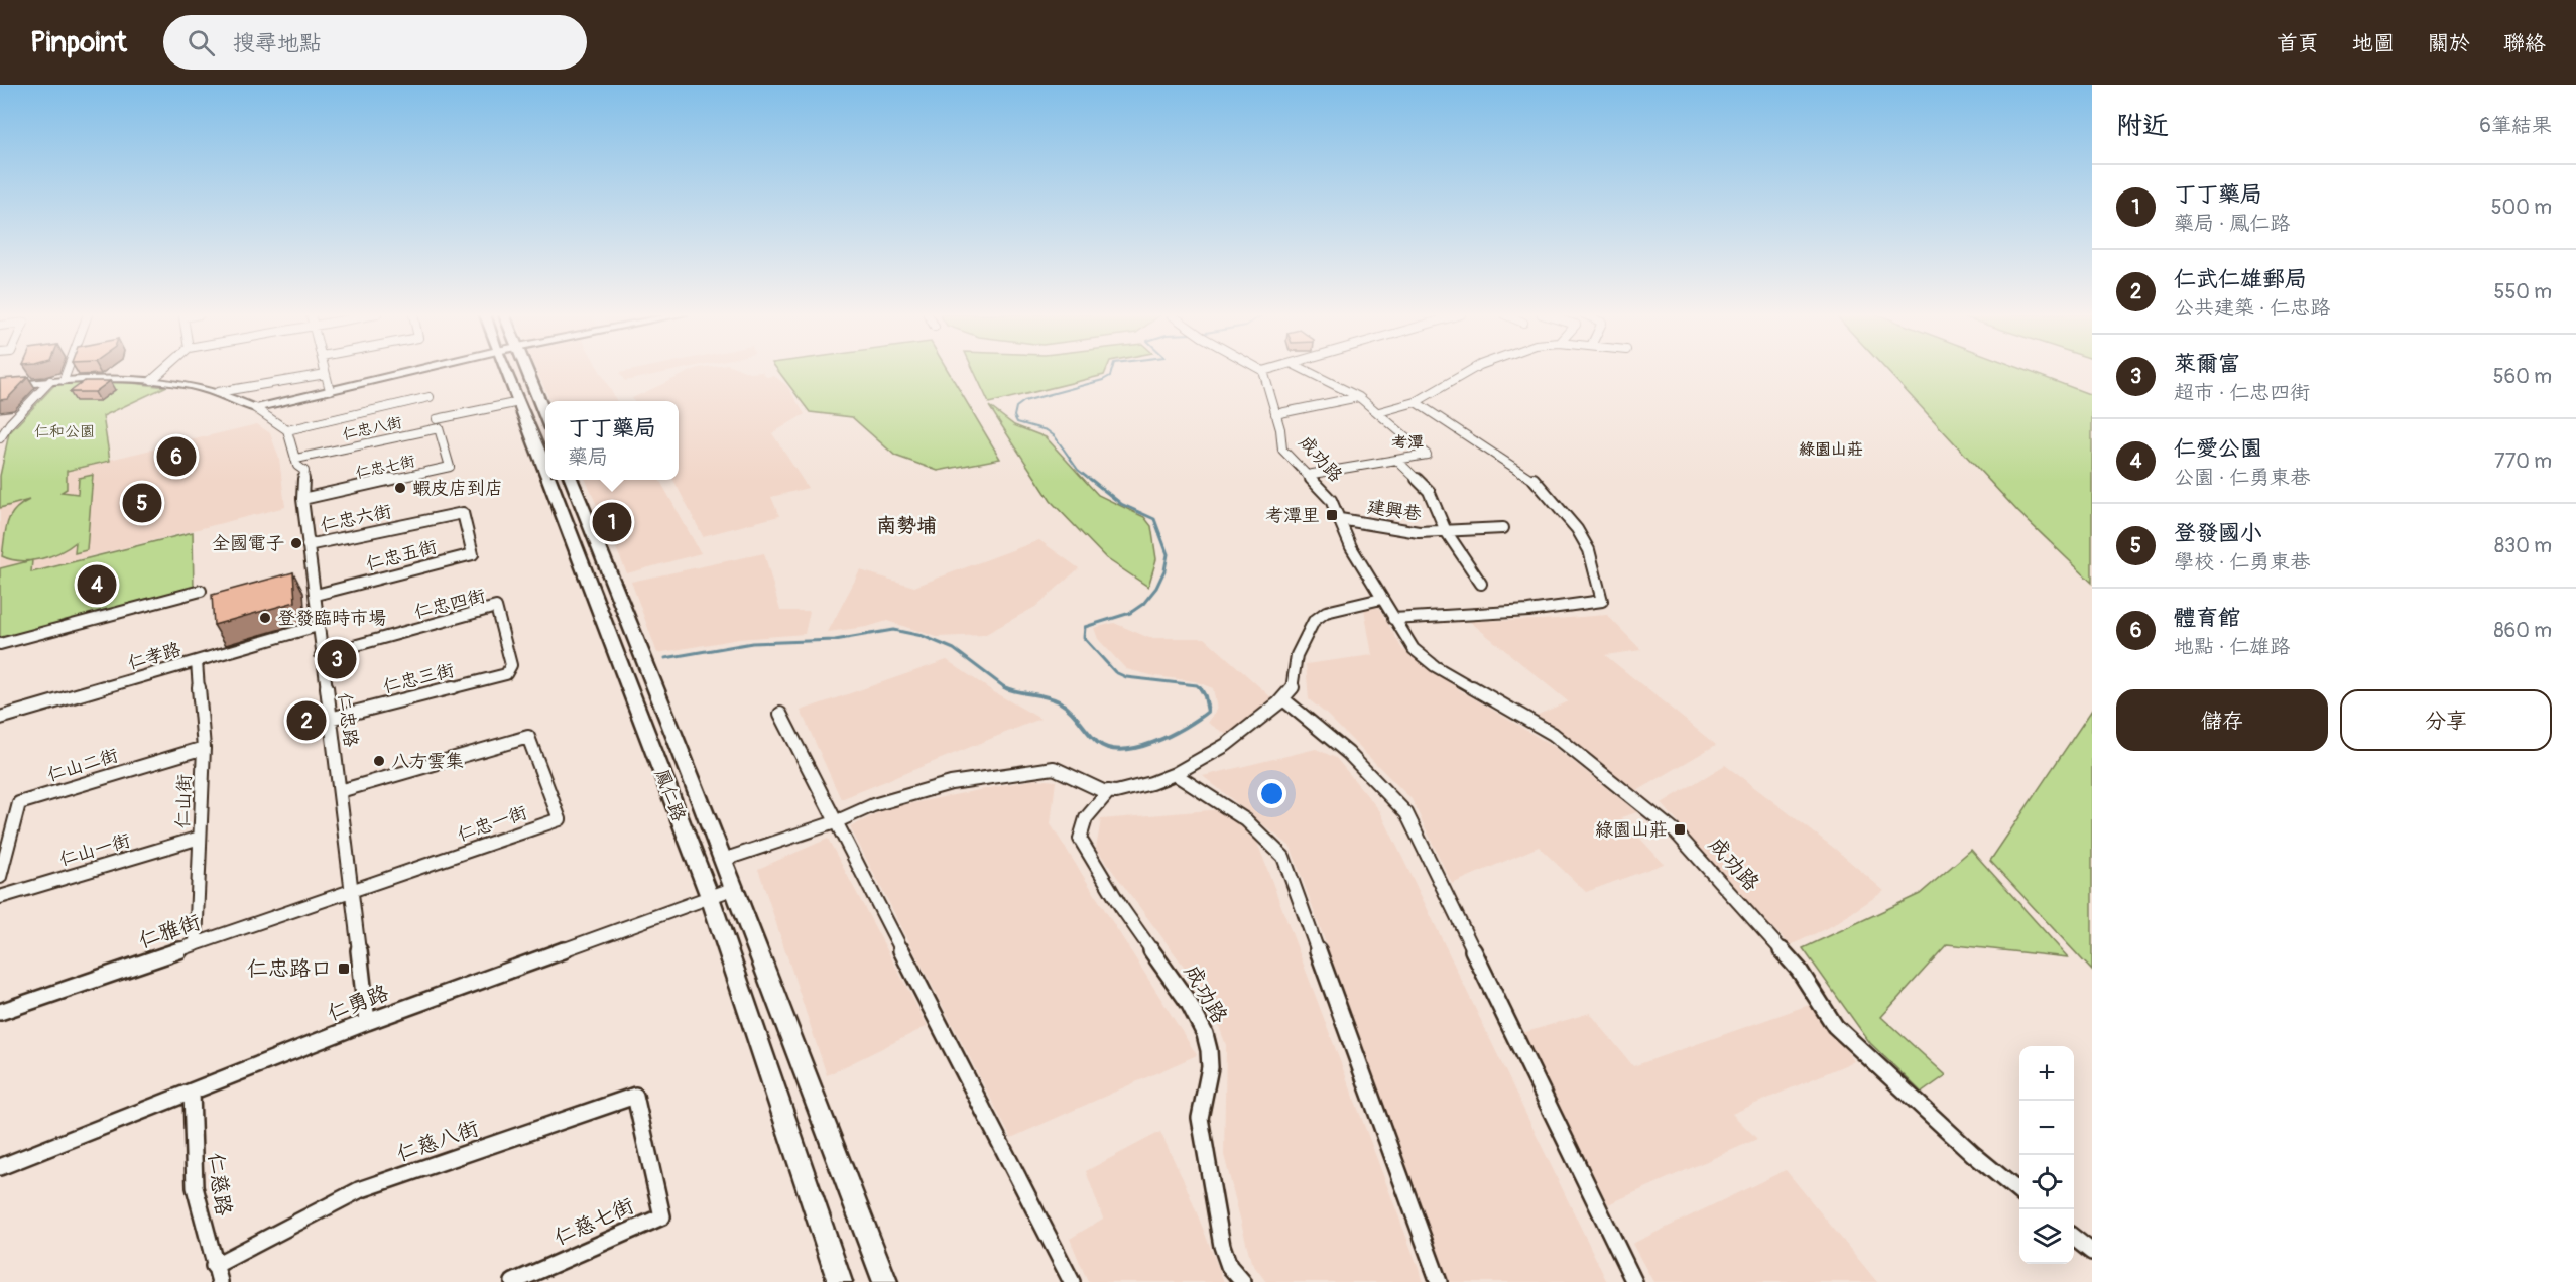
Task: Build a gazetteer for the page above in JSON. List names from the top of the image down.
{
  "streets": {
    "main road": ["鳳仁路"],
    "street": [
      "仁忠八街",
      "成功路",
      "仁忠七街",
      "建興巷",
      "仁忠六街",
      "仁忠五街",
      "仁忠四街",
      "仁孝路",
      "仁忠三街",
      "仁忠路",
      "仁山二街",
      "仁山街",
      "仁忠一街",
      "仁山一街",
      "仁雅街",
      "仁勇路",
      "仁慈八街",
      "仁慈路",
      "仁慈七街"
    ]
  },
  "crossings": [
    ["仁忠八街", "仁忠七街"],
    ["仁忠八街", "仁忠路"],
    ["成功路", "建興巷"],
    ["仁忠七街", "仁忠路"],
    ["仁忠六街", "仁忠五街"],
    ["仁忠六街", "仁忠路"],
    ["仁忠五街", "仁忠路"],
    ["仁忠四街", "仁忠三街"],
    ["仁忠四街", "仁忠路"],
    ["仁孝路", "仁忠路"],
    ["仁孝路", "仁山街"],
    ["仁忠三街", "仁忠路"],
    ["仁忠路", "仁忠一街"],
    ["仁忠路", "仁雅街"],
    ["仁忠路", "仁勇路"],
    ["仁山二街", "仁山街"],
    ["鳳仁路", "仁勇路"],
    ["仁山街", "仁山一街"],
    ["仁山街", "仁雅街"],
    ["仁忠一街", "仁雅街"],
    ["仁勇路", "仁慈路"],
    ["仁慈八街", "仁慈路"],
    ["仁慈八街", "仁慈七街"]
  ],
  "districts": ["考潭", "綠園山莊", "南勢埔"],
  "parks": ["仁和公園"],
  "places": {
    "other": [
      "蝦皮店到店",
      "全國電子",
      "登發臨時市場",
      "八方雲集"
    ],
    "transit": ["考潭里", "綠園山莊", "仁忠路口"]
  },
  "page": {
    "header": "Pinpoint",
    "search": "搜尋地點",
    "nav": [
      "首頁",
      "地圖",
      "關於",
      "聯絡"
    ],
    "heading": ["附近", "6筆結果"],
    "list": [
      {
        "mark": "1",
        "name": "丁丁藥局",
        "note": "藥局 · 鳳仁路",
        "value": "500 m"
      },
      {
        "mark": "2",
        "name": "仁武仁雄郵局",
        "note": "公共建築 · 仁忠路",
        "value": "550 m"
      },
      {
        "mark": "3",
        "name": "萊爾富",
        "note": "超市 · 仁忠四街",
        "value": "560 m"
      },
      {
        "mark": "4",
        "name": "仁愛公園",
        "note": "公園 · 仁勇東巷",
        "value": "770 m"
      },
      {
        "mark": "5",
        "name": "登發國小",
        "note": "學校 · 仁勇東巷",
        "value": "830 m"
      },
      {
        "mark": "6",
        "name": "體育館",
        "note": "地點 · 仁雄路",
        "value": "860 m"
      }
    ],
    "popup": ["丁丁藥局", "藥局"],
    "pins": [
      "6",
      "5",
      "1",
      "4",
      "3",
      "2"
    ],
    "buttons": ["儲存", "分享"],
    "map_buttons": ["+", "−"]
  }
}
